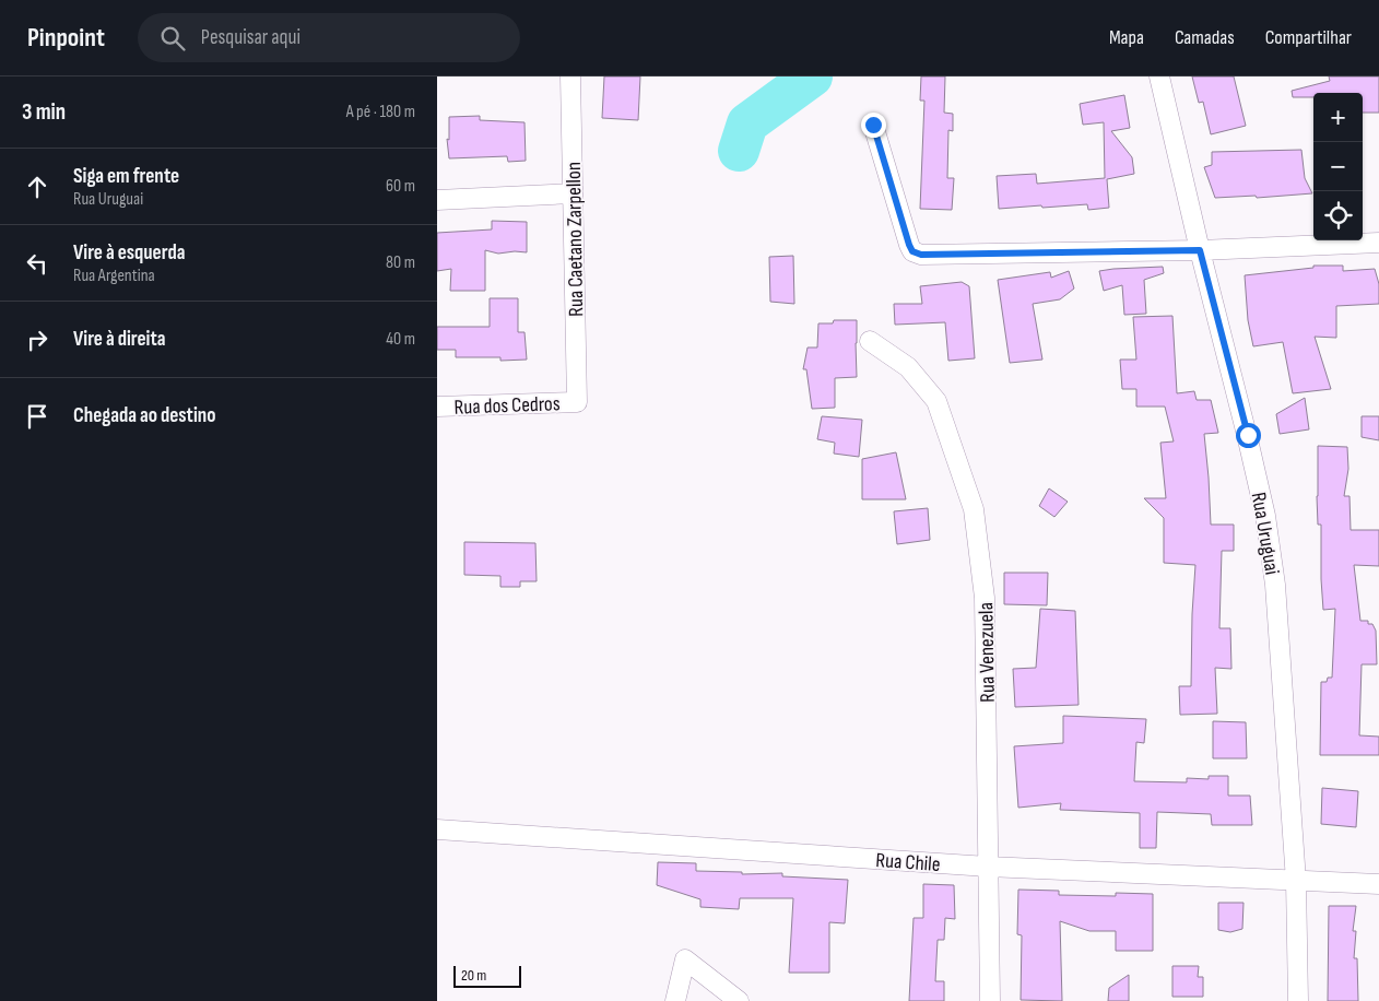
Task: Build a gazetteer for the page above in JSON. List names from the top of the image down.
{
  "streets": {
    "street": [
      "Rua Caetano Zarpellon",
      "Rua dos Cedros",
      "Rua Uruguai",
      "Rua Venezuela",
      "Rua Chile"
    ]
  },
  "crossings": [
    ["Rua Caetano Zarpellon", "Rua dos Cedros"],
    ["Rua Uruguai", "Rua Chile"],
    ["Rua Venezuela", "Rua Chile"]
  ],
  "scale_bar": "20 m",
  "page": {
    "header": "Pinpoint",
    "search": "Pesquisar aqui",
    "nav": ["Mapa", "Camadas", "Compartilhar"],
    "heading": ["3 min", "A pé · 180 m"],
    "map_buttons": ["+", "−"],
    "list": [
      ["Siga em frente", "Rua Uruguai", "60 m"],
      ["Vire à esquerda", "Rua Argentina", "80 m"],
      ["Vire à direita", "40 m"],
      "Chegada ao destino"
    ],
    "scale": "20 m"
  }
}
